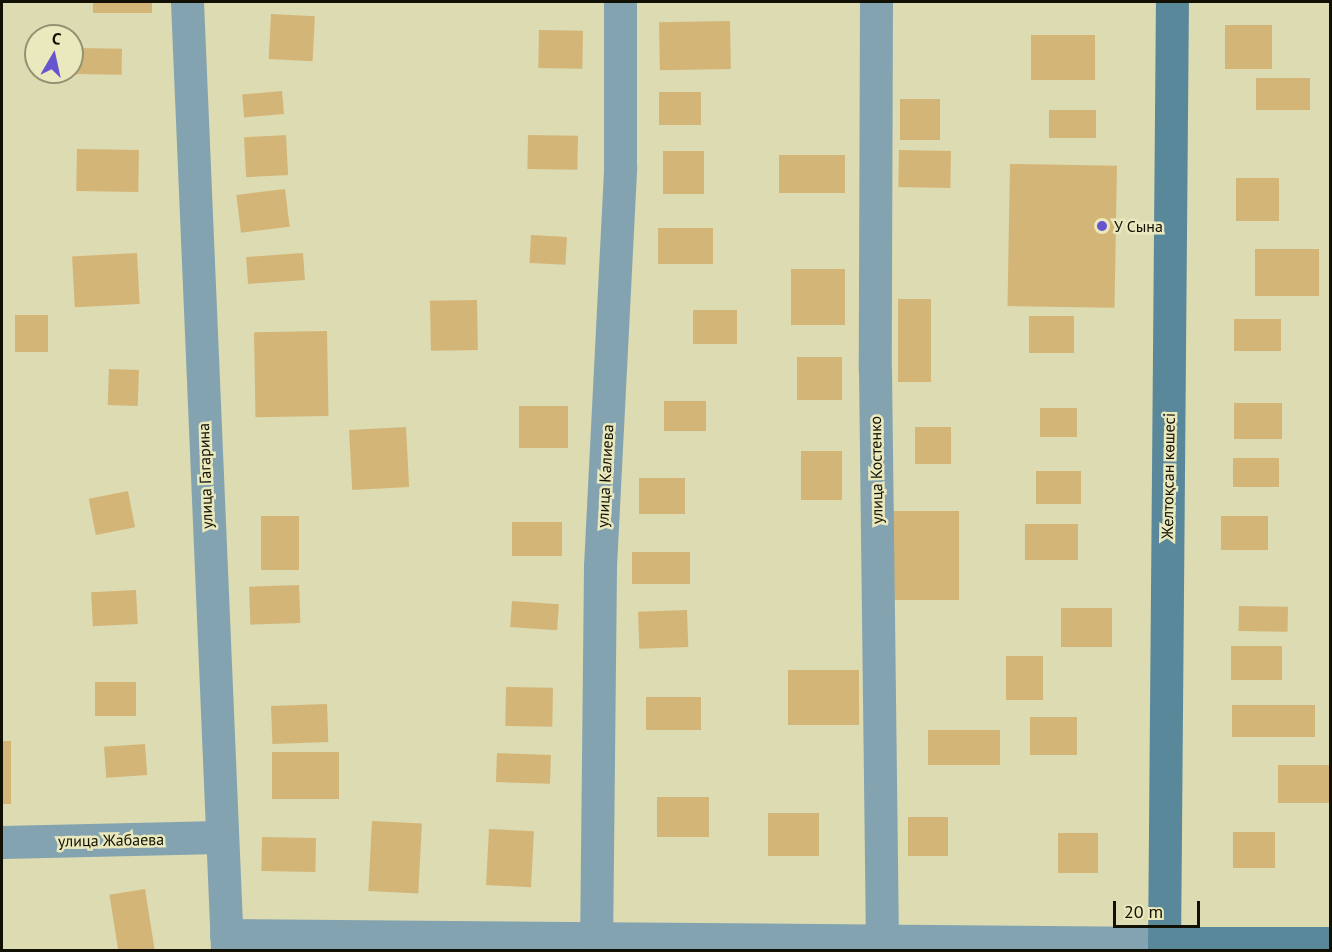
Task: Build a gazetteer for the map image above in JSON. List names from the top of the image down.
{
  "streets": {
    "main road": ["Желтоқсан көшесі"],
    "street": [
      "улица Костенко",
      "улица Гагарина",
      "улица Калиева",
      "улица Жабаева"
    ]
  },
  "crossings": [
    ["улица Гагарина", "улица Жабаева"]
  ],
  "places": ["У Сына"],
  "scale_bar": "20 m",
  "north": "top"
}
